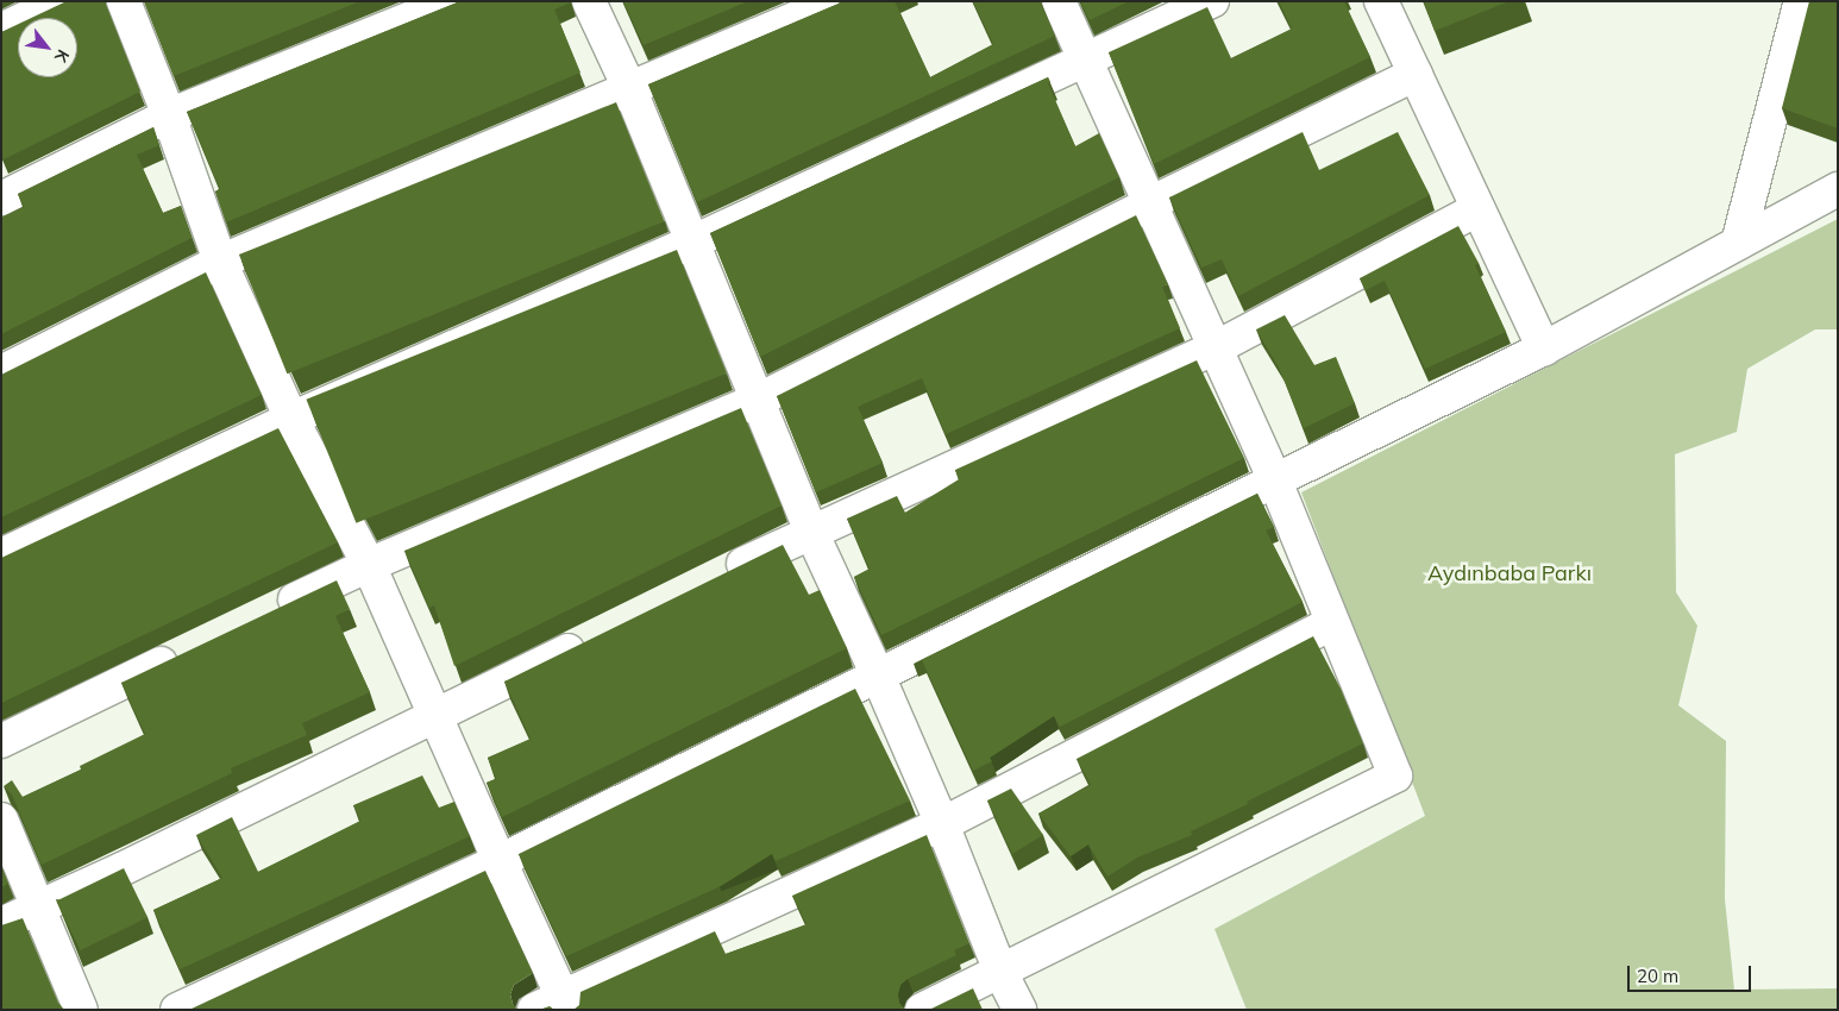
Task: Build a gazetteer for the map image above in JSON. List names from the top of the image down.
{
  "parks": ["Aydınbaba Parkı"],
  "scale_bar": "20 m",
  "north": "bottom right"
}
